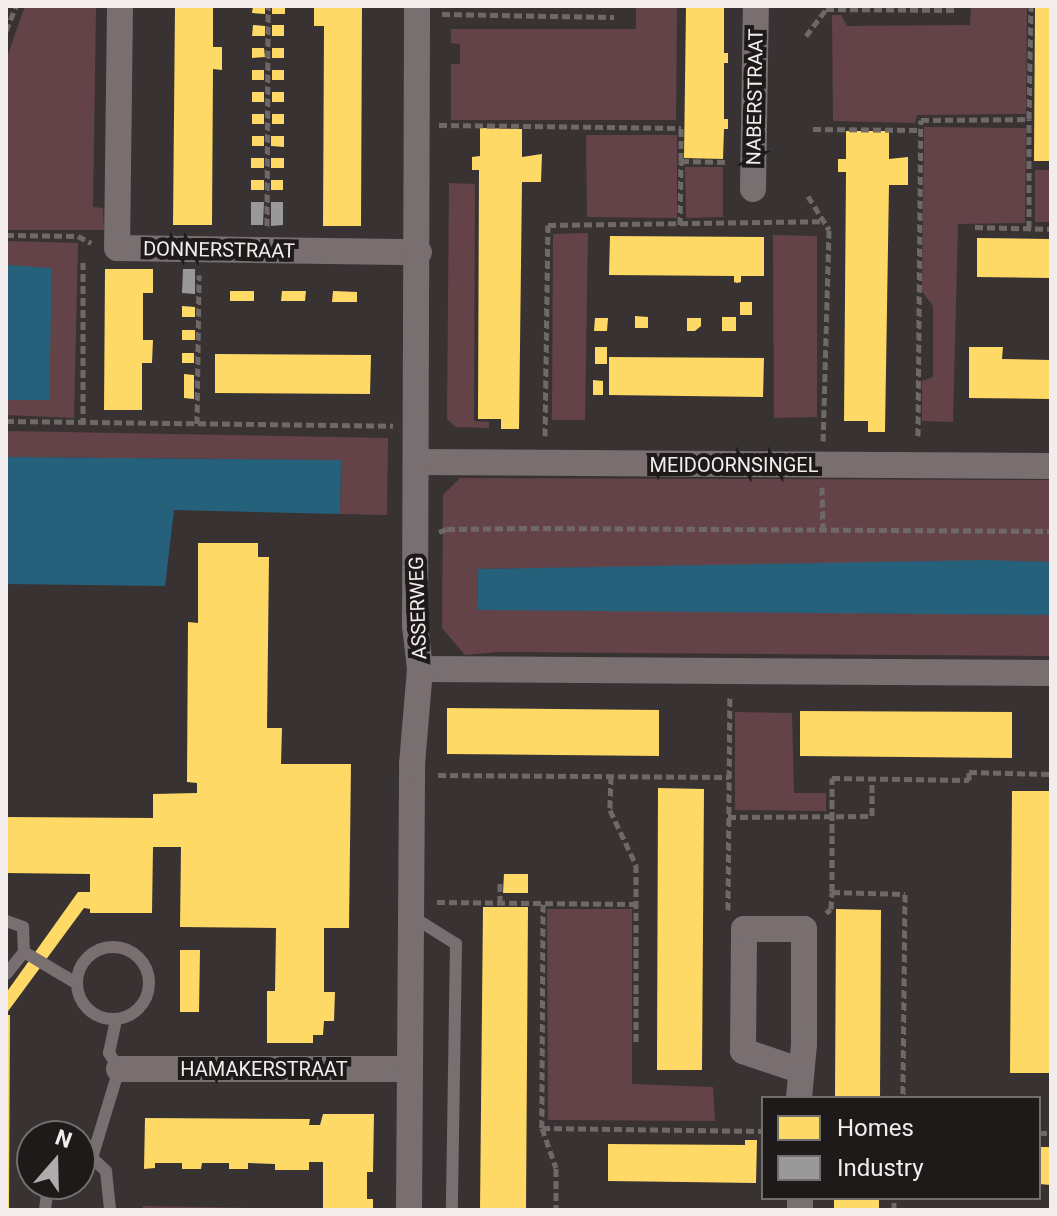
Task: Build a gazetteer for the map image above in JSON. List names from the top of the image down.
{
  "streets": {
    "street": [
      "NABERSTRAAT",
      "DONNERSTRAAT",
      "MEIDOORNSINGEL",
      "ASSERWEG",
      "HAMAKERSTRAAT"
    ]
  },
  "crossings": [
    ["DONNERSTRAAT", "ASSERWEG"],
    ["MEIDOORNSINGEL", "ASSERWEG"],
    ["ASSERWEG", "HAMAKERSTRAAT"]
  ],
  "legend": ["Homes", "Industry"],
  "north": "top"
}
